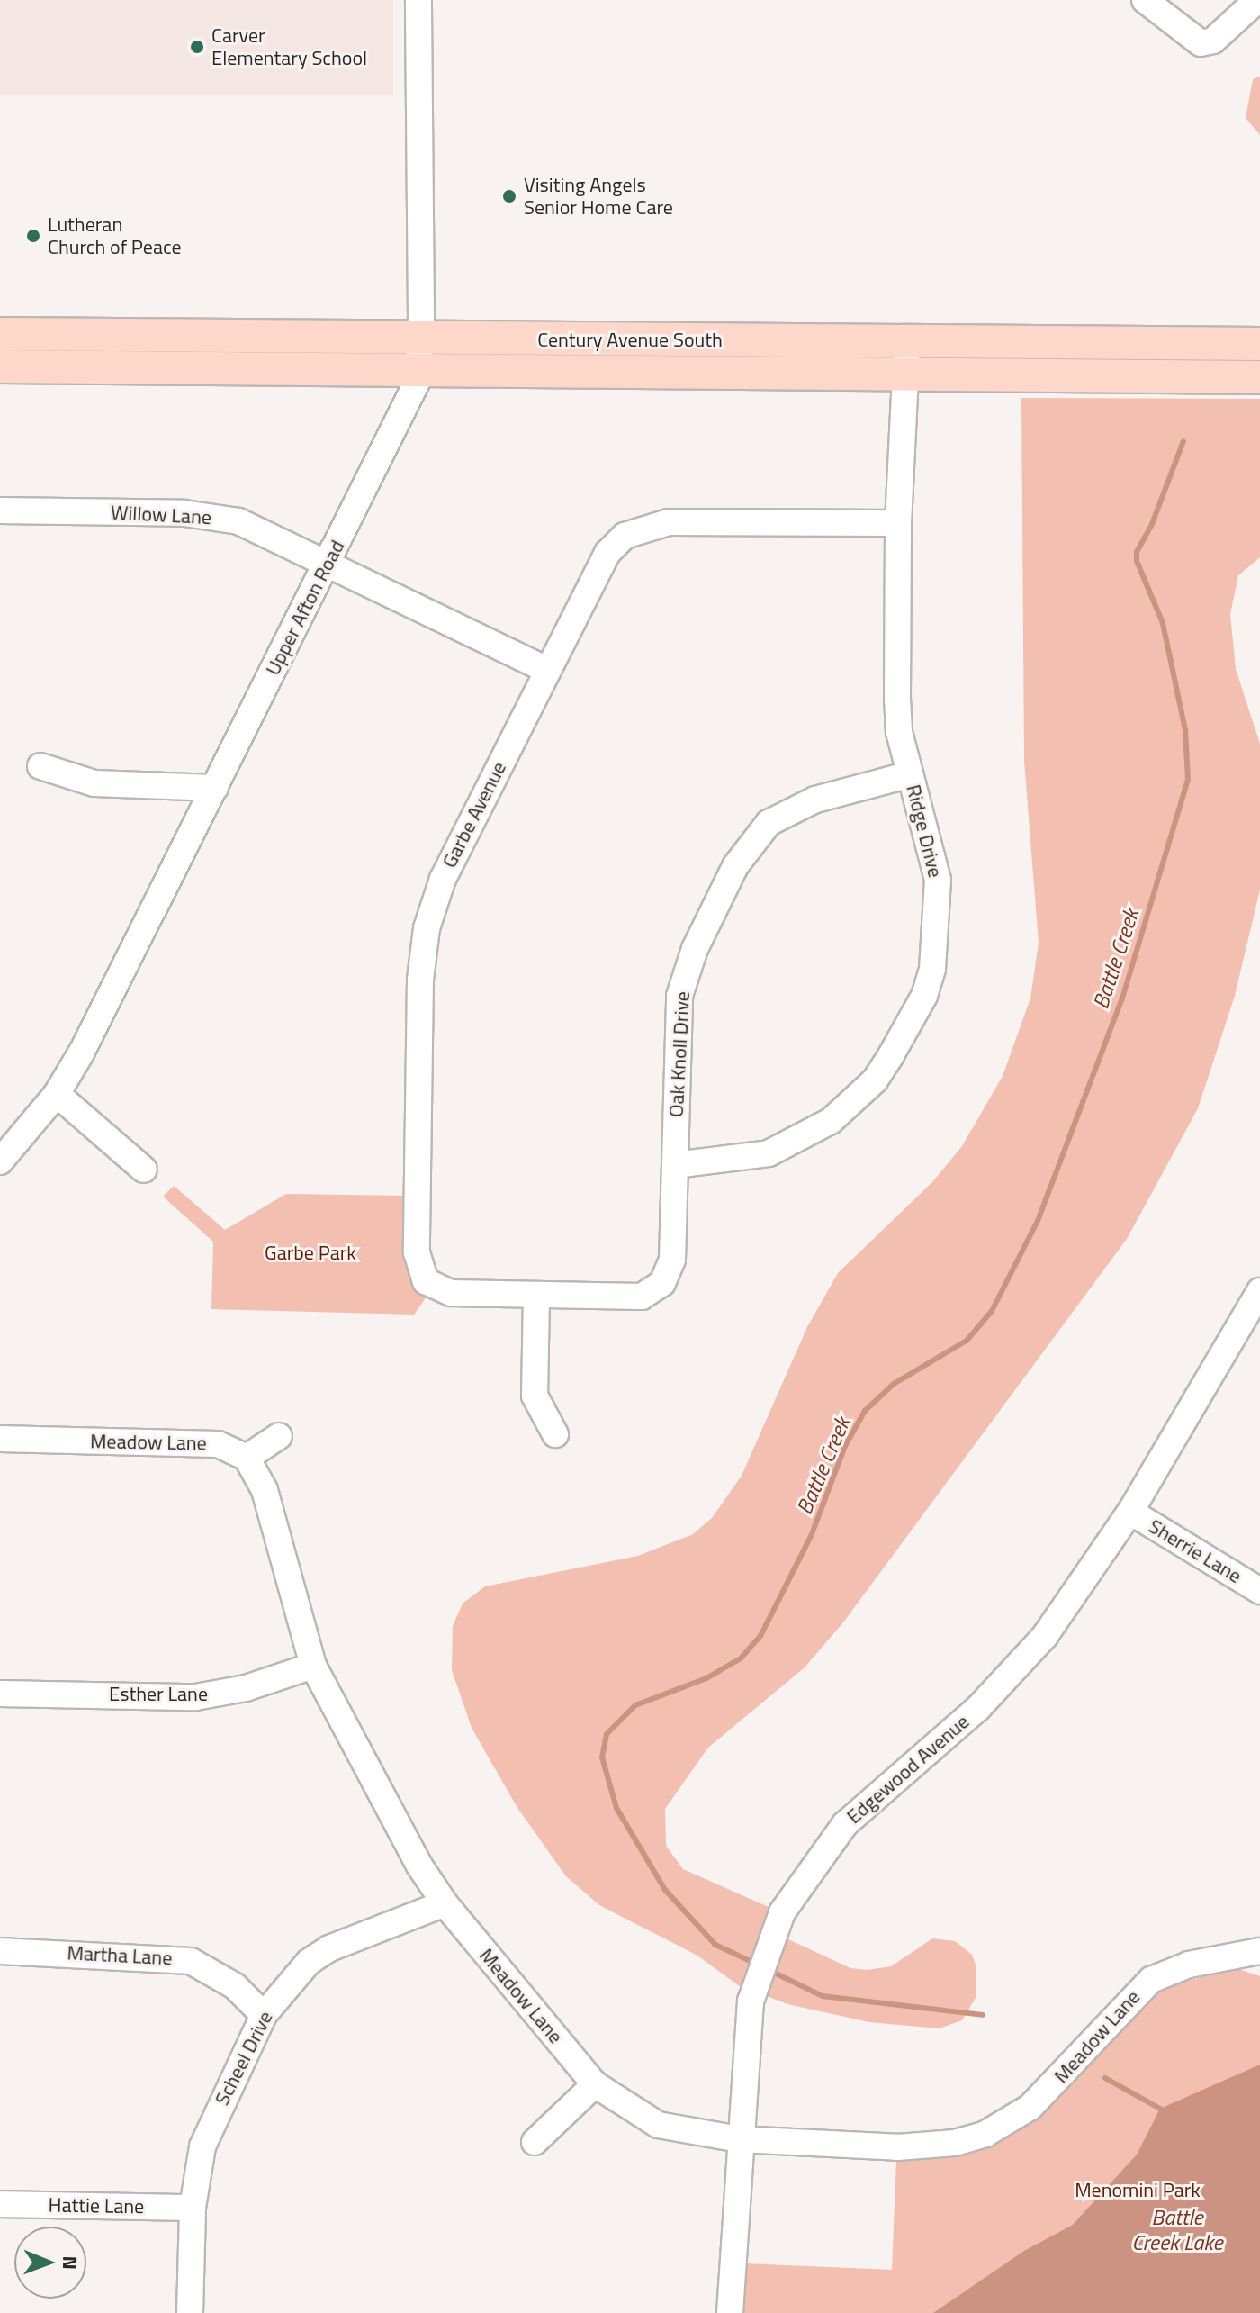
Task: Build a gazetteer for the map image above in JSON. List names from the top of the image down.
{
  "streets": {
    "main road": ["Century Avenue South"],
    "street": [
      "Willow Lane",
      "Upper Afton Road",
      "Garbe Avenue",
      "Ridge Drive",
      "Oak Knoll Drive",
      "Meadow Lane",
      "Sherrie Lane",
      "Esther Lane",
      "Edgewood Avenue",
      "Martha Lane",
      "Scheel Drive",
      "Hattie Lane"
    ]
  },
  "crossings": [
    ["Century Avenue South", "Upper Afton Road"],
    ["Century Avenue South", "Ridge Drive"],
    ["Willow Lane", "Upper Afton Road"],
    ["Willow Lane", "Garbe Avenue"],
    ["Garbe Avenue", "Ridge Drive"],
    ["Garbe Avenue", "Oak Knoll Drive"],
    ["Ridge Drive", "Oak Knoll Drive"],
    ["Meadow Lane", "Esther Lane"],
    ["Meadow Lane", "Edgewood Avenue"],
    ["Meadow Lane", "Scheel Drive"],
    ["Sherrie Lane", "Edgewood Avenue"],
    ["Martha Lane", "Scheel Drive"],
    ["Scheel Drive", "Hattie Lane"]
  ],
  "water": ["Battle Creek", "Battle Creek Lake"],
  "parks": ["Garbe Park", "Menomini Park"],
  "places": ["Carver Elementary School", "Visiting Angels Senior Home Care", "Lutheran Church of Peace"],
  "north": "right"
}
